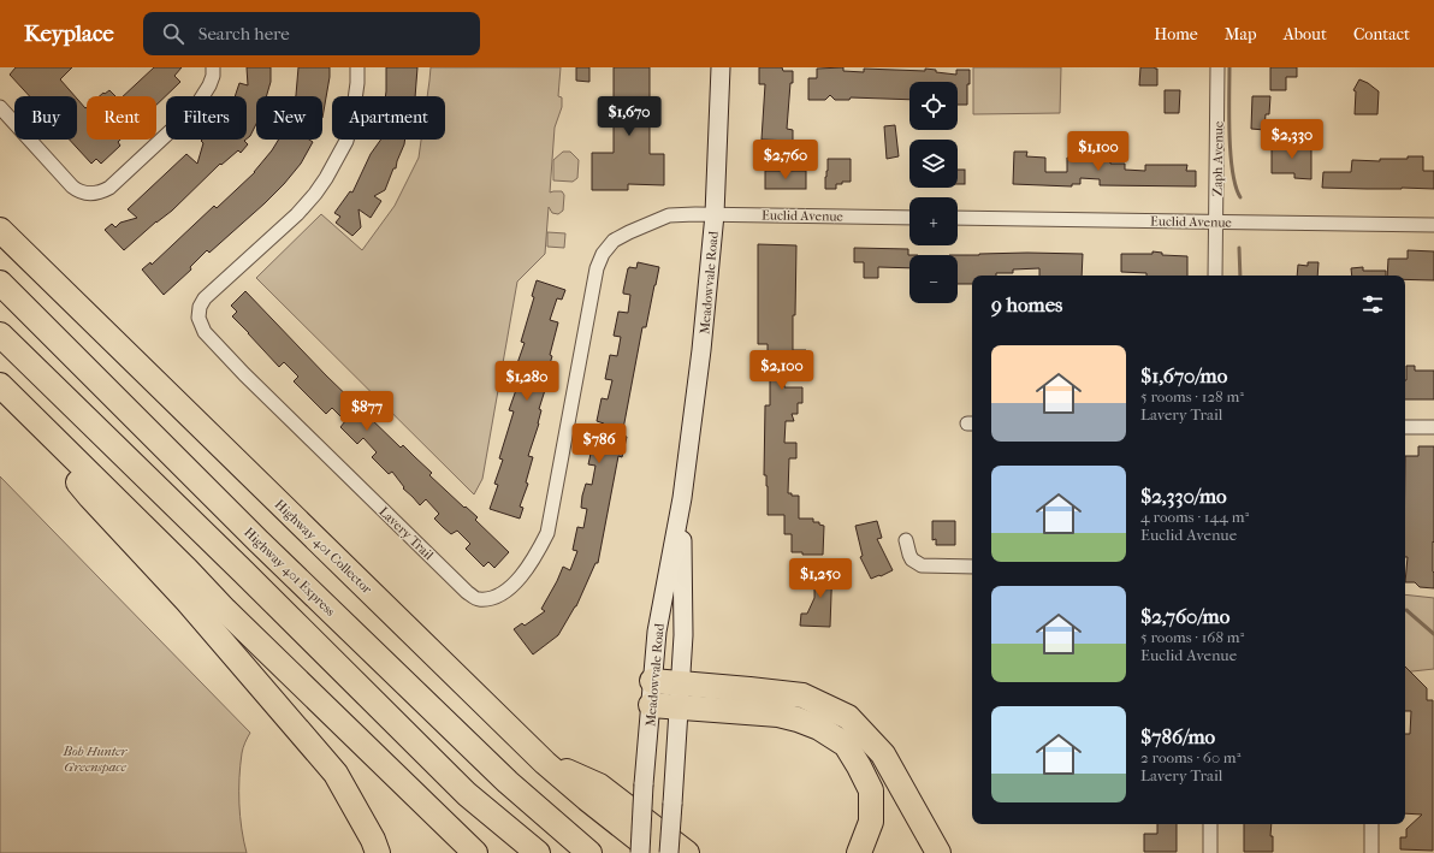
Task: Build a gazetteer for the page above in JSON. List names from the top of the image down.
{
  "streets": {
    "highway": ["Highway 401 Collector", "Highway 401 Express"],
    "main road": ["Meadowvale Road"],
    "street": ["Zaph Avenue", "Euclid Avenue", "Lavery Trail"]
  },
  "crossings": [
    ["Zaph Avenue", "Euclid Avenue"],
    ["Euclid Avenue", "Meadowvale Road"],
    ["Euclid Avenue", "Lavery Trail"],
    ["Meadowvale Road", "Lavery Trail"]
  ],
  "parks": ["Bob Hunter Greenspace"],
  "page": {
    "header": "Keyplace",
    "search": "Search here",
    "nav": [
      "Home",
      "Map",
      "About",
      "Contact"
    ],
    "map_buttons": ["+", "−"],
    "price": [
      "$1,670",
      "$2,330",
      "$1,100",
      "$2,760",
      "$2,100",
      "$1,280",
      "$877",
      "$786",
      "$1,250"
    ],
    "chip": [
      "Buy",
      "Rent",
      "Filters",
      "New",
      "Apartment"
    ],
    "heading": "9 homes",
    "list": [
      {
        "name": "$1,670/mo",
        "note": "5 rooms · 128 m² · Lavery Trail"
      },
      {
        "name": "$2,330/mo",
        "note": "4 rooms · 144 m² · Euclid Avenue"
      },
      {
        "name": "$2,760/mo",
        "note": "5 rooms · 168 m² · Euclid Avenue"
      },
      {
        "name": "$786/mo",
        "note": "2 rooms · 60 m² · Lavery Trail"
      }
    ]
  }
}
